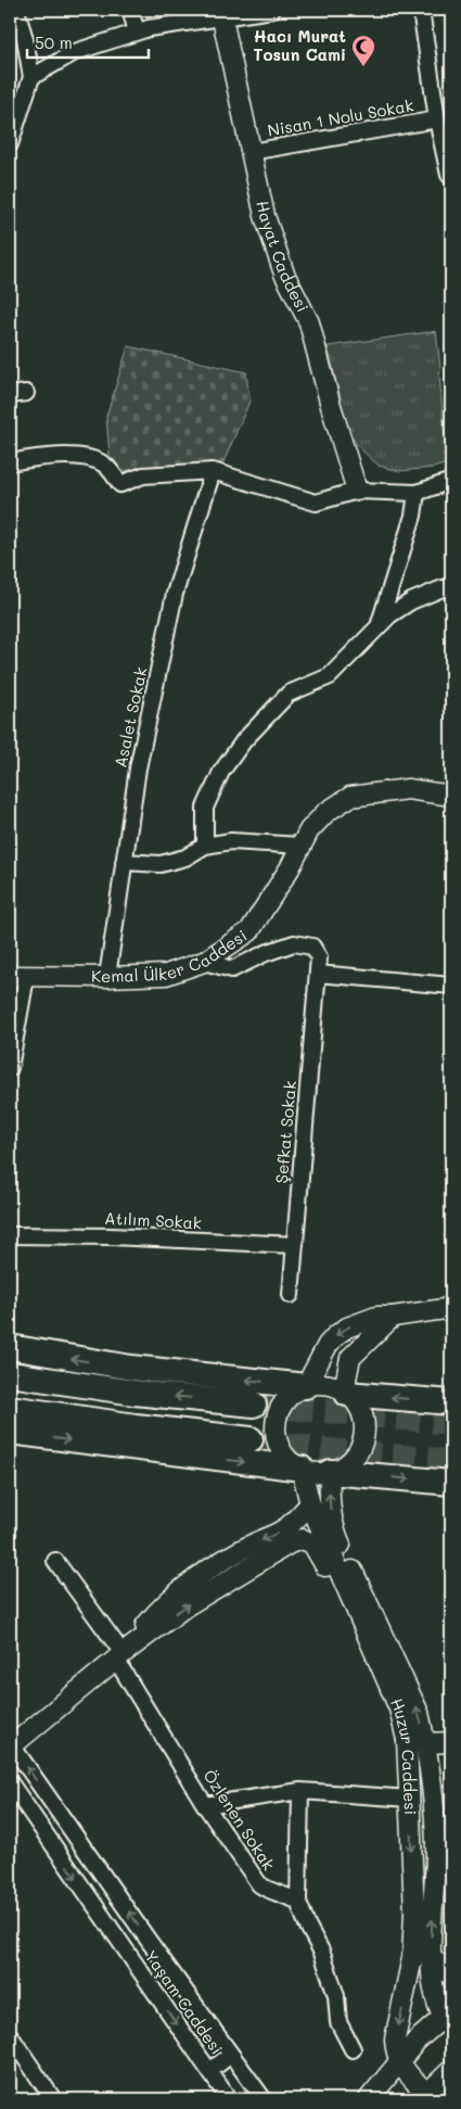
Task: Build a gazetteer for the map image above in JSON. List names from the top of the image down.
{
  "streets": {
    "street": [
      "Nisan 1 Nolu Sokak",
      "Hayat Caddesi",
      "Asalet Sokak",
      "Kemal Ülker Caddesi",
      "Şefkat Sokak",
      "Atılım Sokak",
      "Huzur Caddesi",
      "Özlenen Sokak",
      "Yaşam Caddesi"
    ]
  },
  "crossings": [
    ["Nisan 1 Nolu Sokak", "Hayat Caddesi"],
    ["Asalet Sokak", "Kemal Ülker Caddesi"],
    ["Kemal Ülker Caddesi", "Şefkat Sokak"],
    ["Şefkat Sokak", "Atılım Sokak"]
  ],
  "places": {
    "mosque": ["Hacı Murat Tosun Cami"]
  },
  "scale_bar": "50 m"
}
